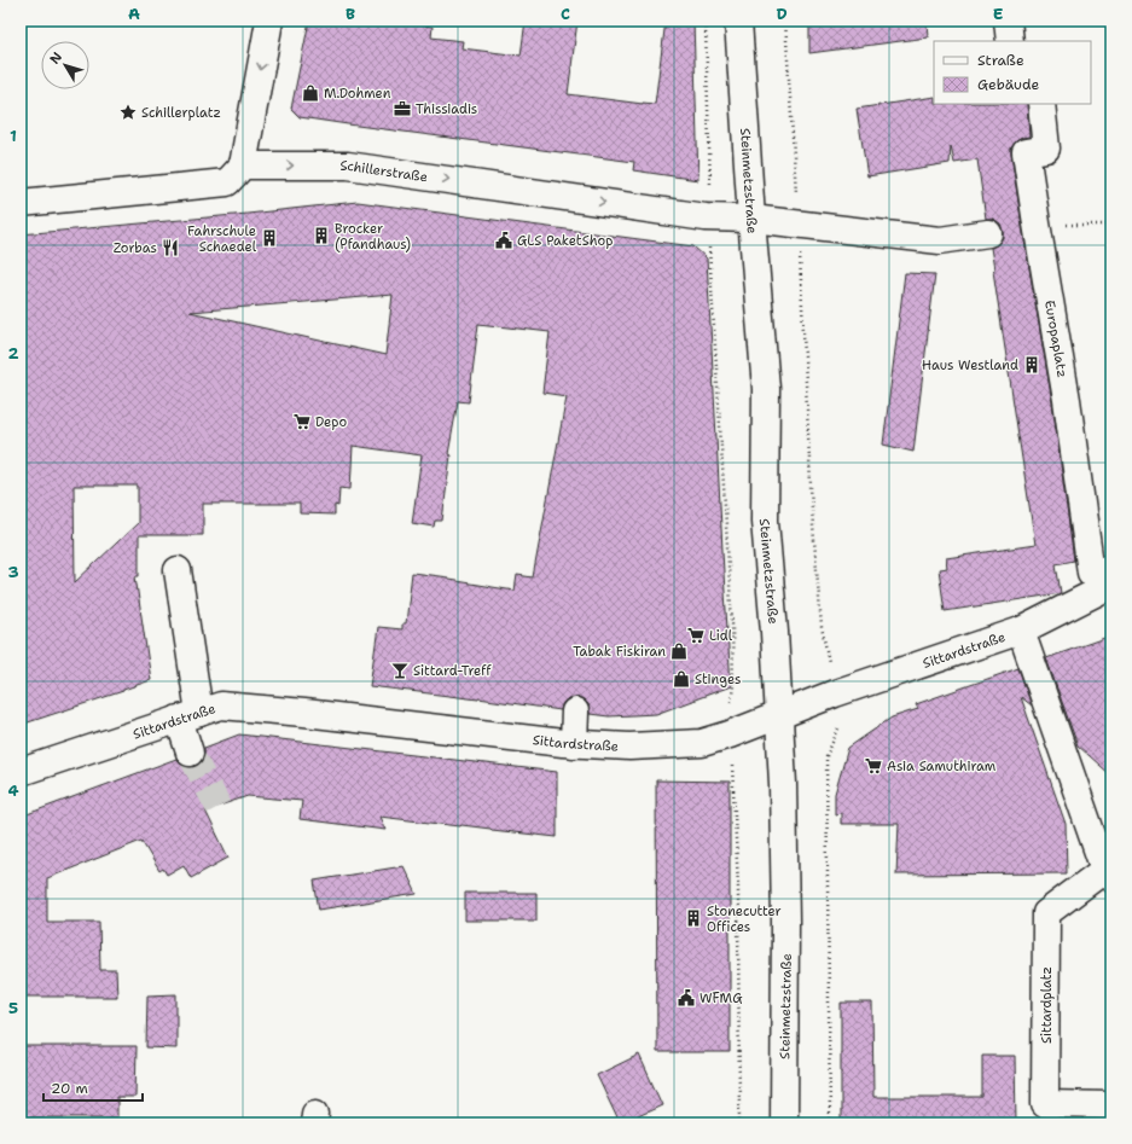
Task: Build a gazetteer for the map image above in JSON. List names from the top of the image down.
{
  "streets": {
    "street": [
      "Schillerstraße",
      "Steinmetzstraße",
      "Europaplatz",
      "Sittardstraße",
      "Sittardplatz"
    ]
  },
  "crossings": [
    ["Schillerstraße", "Steinmetzstraße"],
    ["Steinmetzstraße", "Sittardstraße"],
    ["Sittardstraße", "Sittardplatz"]
  ],
  "one_way": ["Schillerstraße"],
  "places": {
    "shop": ["M.Dohmen", "Tabak Fiskiran", "Stinges"],
    "office": ["Thissiadis"],
    "place": ["Schillerplatz"],
    "building": [
      "Brocker (Pfandhaus)",
      "Fahrschule Schaedel",
      "Haus Westland",
      "Stonecutter Offices"
    ],
    "public building": ["GLS PaketShop", "WFMG"],
    "restaurant": ["Zorbas"],
    "supermarket": ["Depo", "Lidl", "Asia Samuthiram"],
    "bar": ["Sittard-Treff"]
  },
  "legend": ["Straße", "Gebäude"],
  "scale_bar": "20 m",
  "north": "top left",
  "grid": {
    "columns": [
      "A",
      "B",
      "C",
      "D",
      "E"
    ],
    "rows": [
      "1",
      "2",
      "3",
      "4",
      "5"
    ]
  }
}
